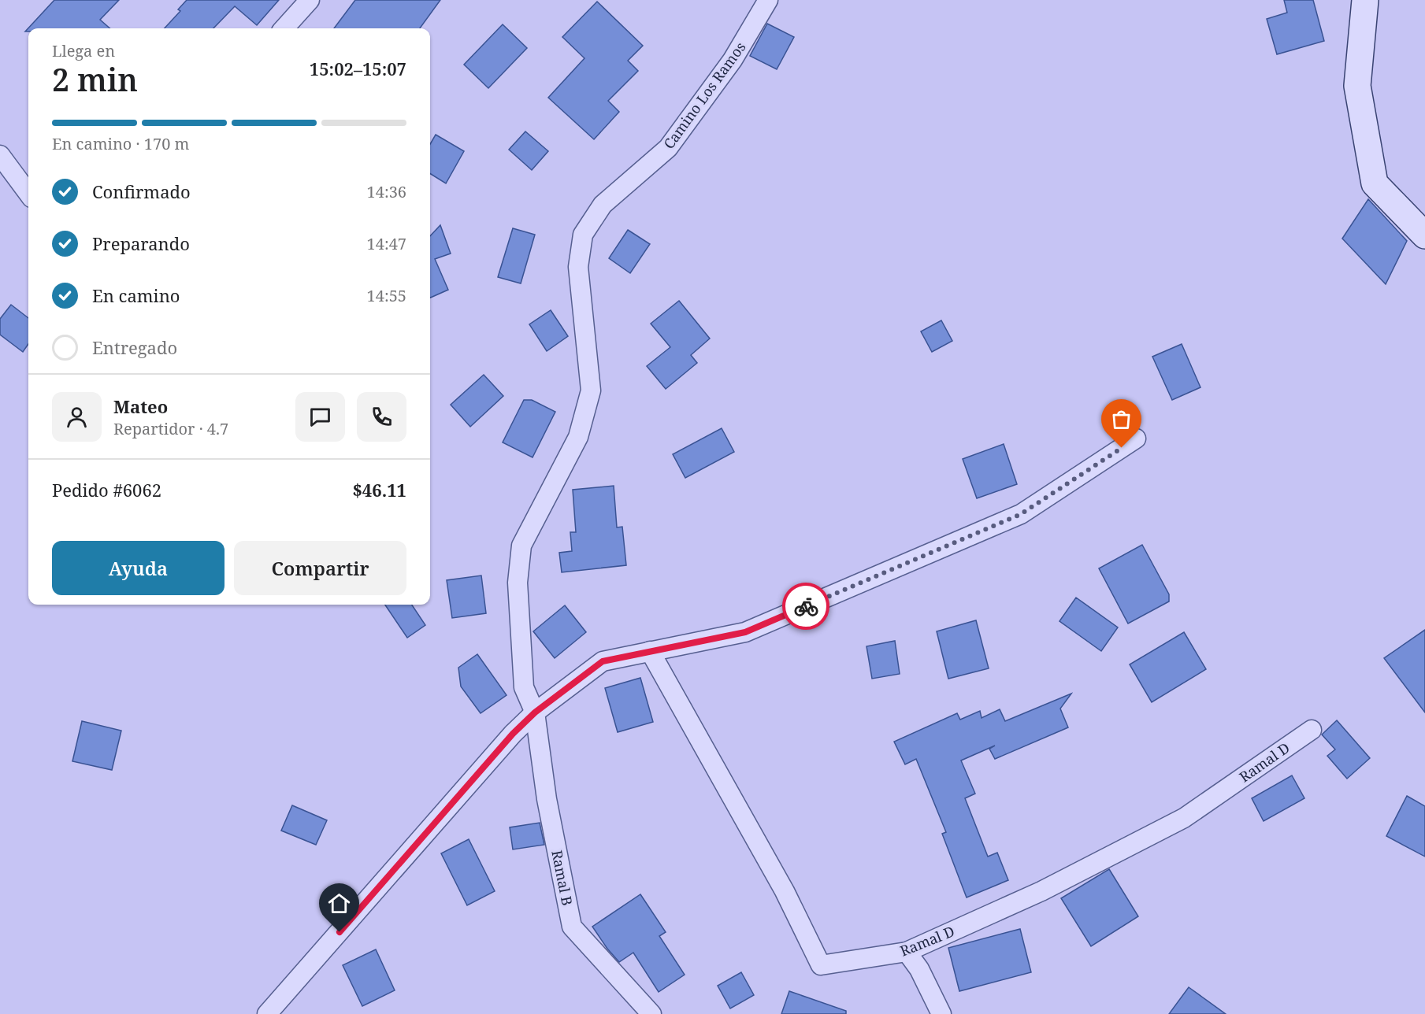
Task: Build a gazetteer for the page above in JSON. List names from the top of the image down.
{
  "streets": {
    "street": ["Camino Los Ramos", "Ramal D", "Ramal B"]
  },
  "crossings": [
    ["Camino Los Ramos", "Ramal B"]
  ],
  "page": {
    "heading": ["2 min", "Llega en", "15:02–15:07"],
    "panel": [
      "Mateo",
      "Repartidor · 4.7",
      "Pedido #6062",
      "$46.11"
    ],
    "bar": "En camino · 170 m",
    "list": [
      ["Confirmado", "14:36"],
      ["Preparando", "14:47"],
      ["En camino", "14:55"],
      "Entregado"
    ],
    "buttons": ["Ayuda", "Compartir"]
  }
}
